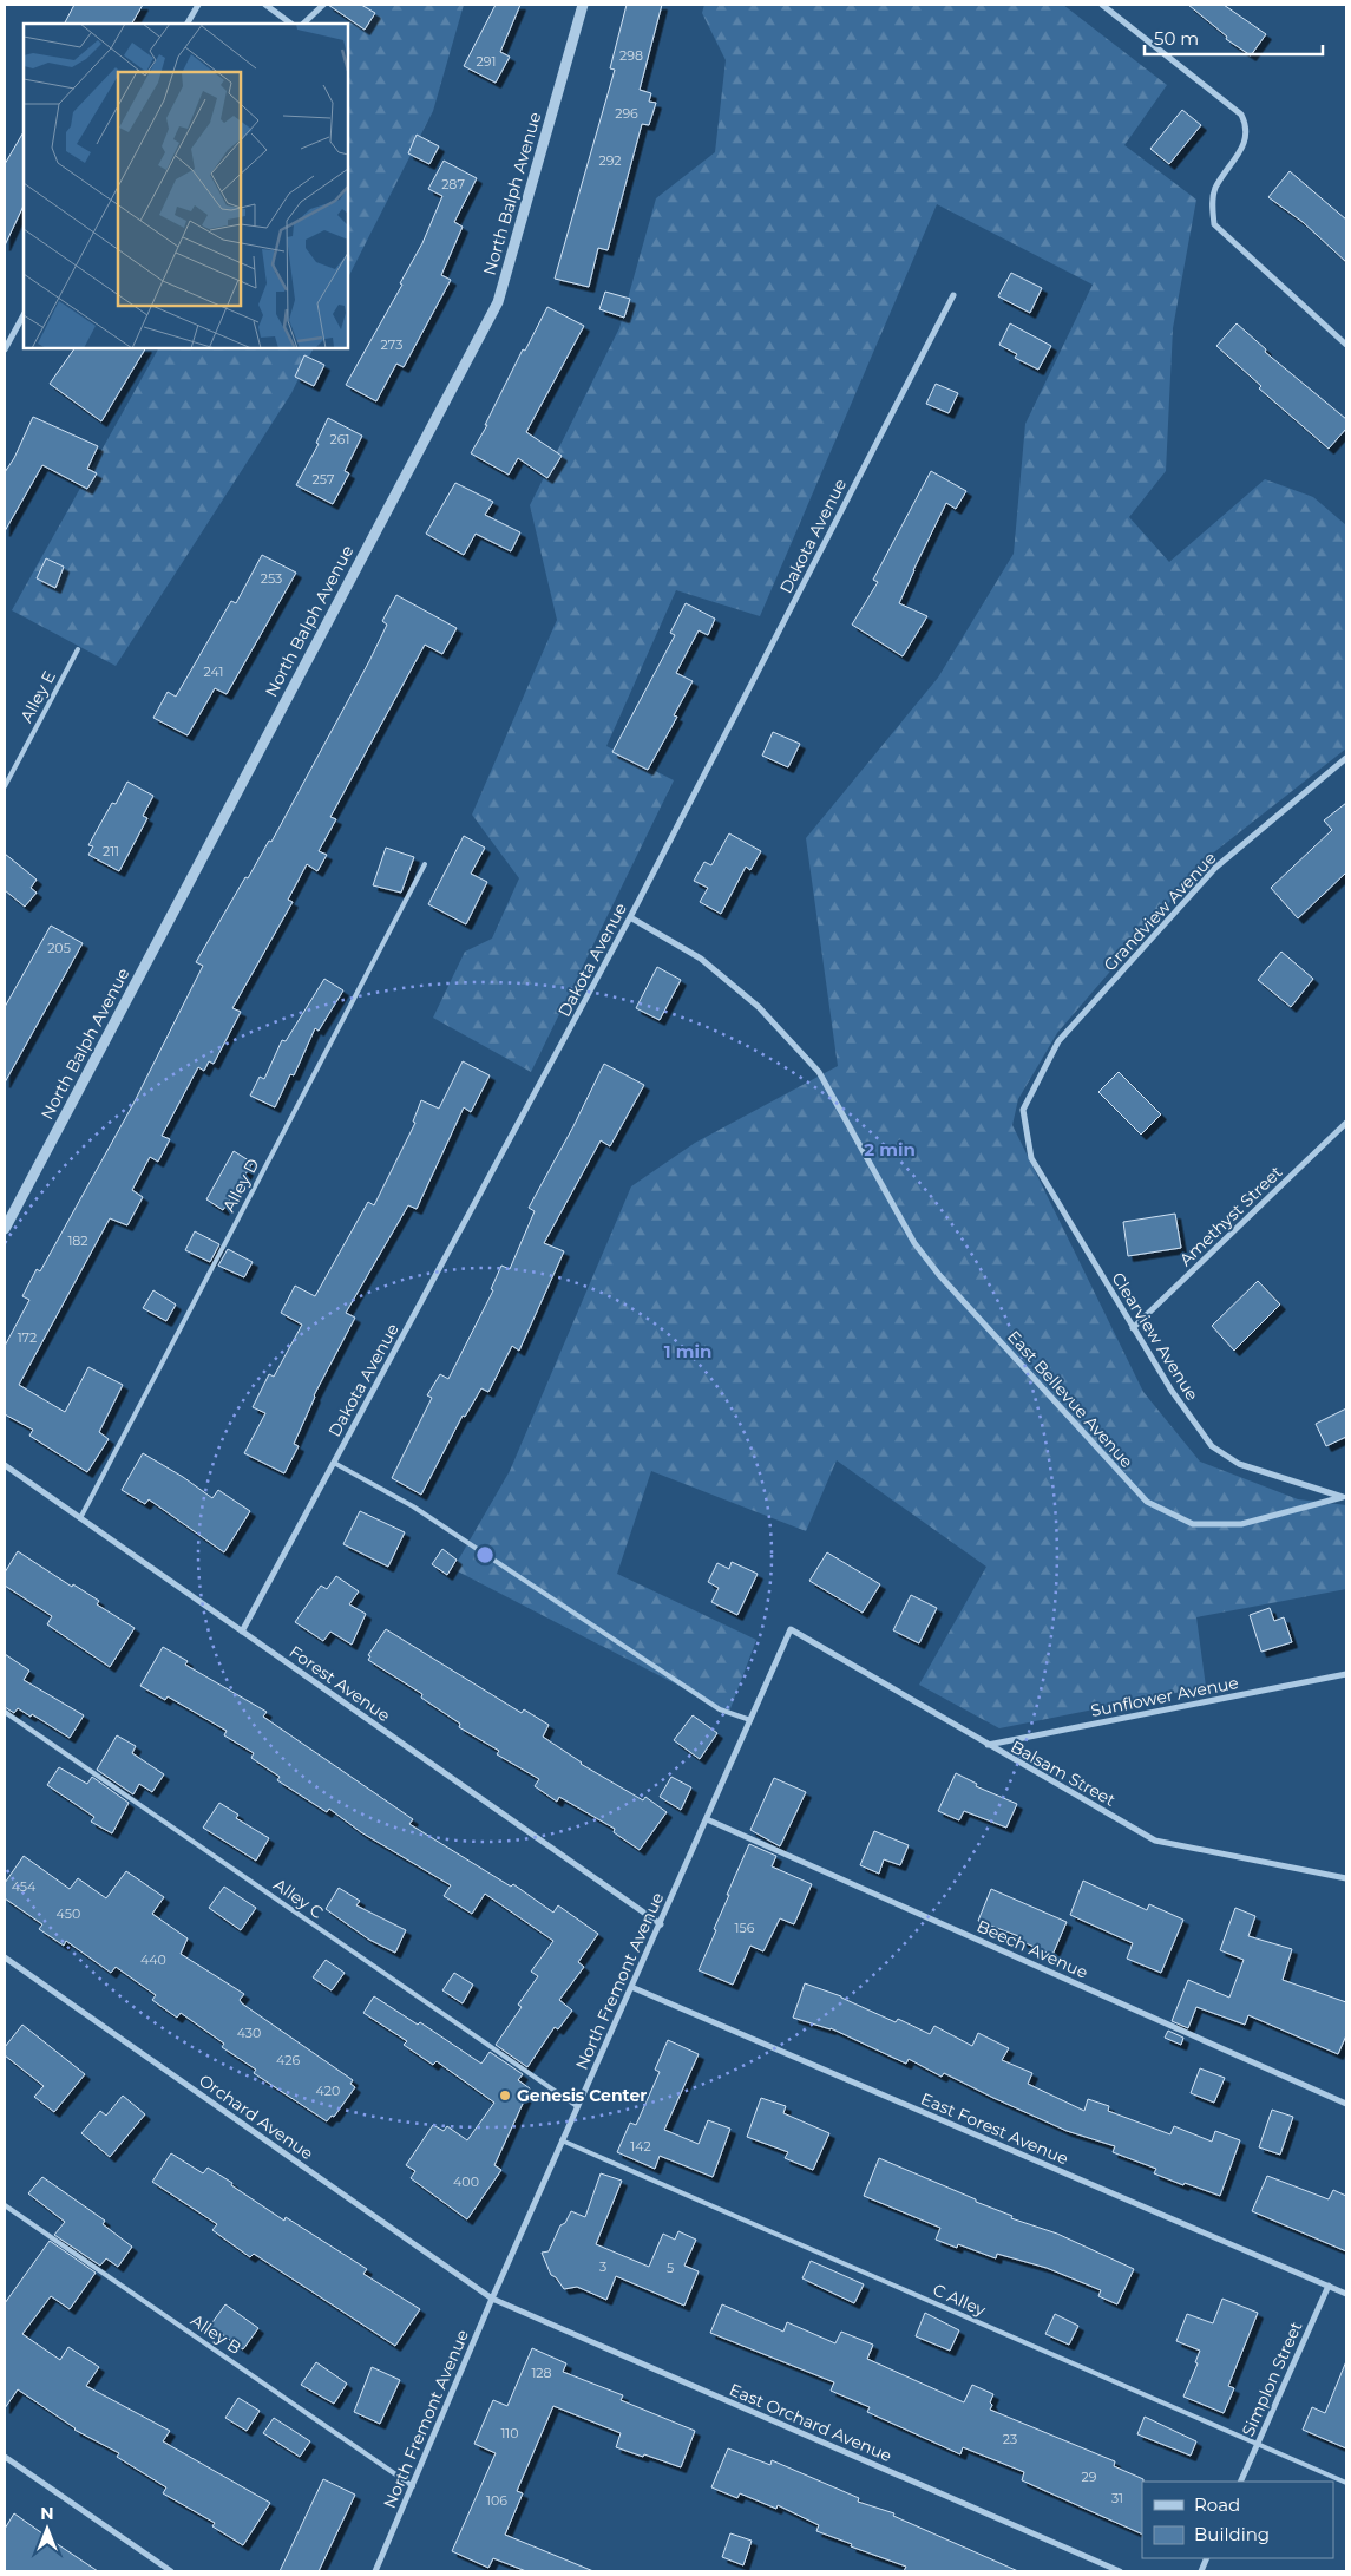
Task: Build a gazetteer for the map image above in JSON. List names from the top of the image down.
{
  "streets": {
    "street": [
      "North Balph Avenue",
      "Dakota Avenue",
      "Grandview Avenue",
      "Amethyst Street",
      "Clearview Avenue",
      "East Bellevue Avenue",
      "Forest Avenue",
      "Sunflower Avenue",
      "Balsam Street",
      "Beech Avenue",
      "North Fremont Avenue",
      "Orchard Avenue",
      "East Forest Avenue",
      "Simplon Street",
      "East Orchard Avenue"
    ],
    "lane": [
      "Alley E",
      "Alley D",
      "Alley C",
      "C Alley",
      "Alley B"
    ]
  },
  "crossings": [
    ["Dakota Avenue", "East Bellevue Avenue"],
    ["Dakota Avenue", "Forest Avenue"],
    ["Grandview Avenue", "Clearview Avenue"],
    ["Alley D", "Forest Avenue"],
    ["Amethyst Street", "Clearview Avenue"],
    ["Clearview Avenue", "East Bellevue Avenue"],
    ["Forest Avenue", "North Fremont Avenue"],
    ["Sunflower Avenue", "Balsam Street"],
    ["Balsam Street", "North Fremont Avenue"],
    ["Alley C", "North Fremont Avenue"],
    ["Beech Avenue", "North Fremont Avenue"],
    ["North Fremont Avenue", "Orchard Avenue"],
    ["North Fremont Avenue", "East Forest Avenue"],
    ["North Fremont Avenue", "C Alley"],
    ["North Fremont Avenue", "Alley B"],
    ["North Fremont Avenue", "East Orchard Avenue"],
    ["Orchard Avenue", "East Orchard Avenue"],
    ["East Forest Avenue", "Simplon Street"],
    ["C Alley", "Simplon Street"]
  ],
  "places": ["Genesis Center"],
  "house_numbers": [
    "298",
    "291",
    "296",
    "292",
    "287",
    "273",
    "261",
    "257",
    "253",
    "241",
    "211",
    "205",
    "182",
    "172",
    "454",
    "450",
    "156",
    "440",
    "430",
    "426",
    "420",
    "142",
    "400",
    "3",
    "5",
    "128",
    "110",
    "23",
    "29",
    "31",
    "106"
  ],
  "legend": ["Road", "Building"],
  "scale_bar": "50 m",
  "north": "top",
  "rings": ["2 min", "1 min"]
}
